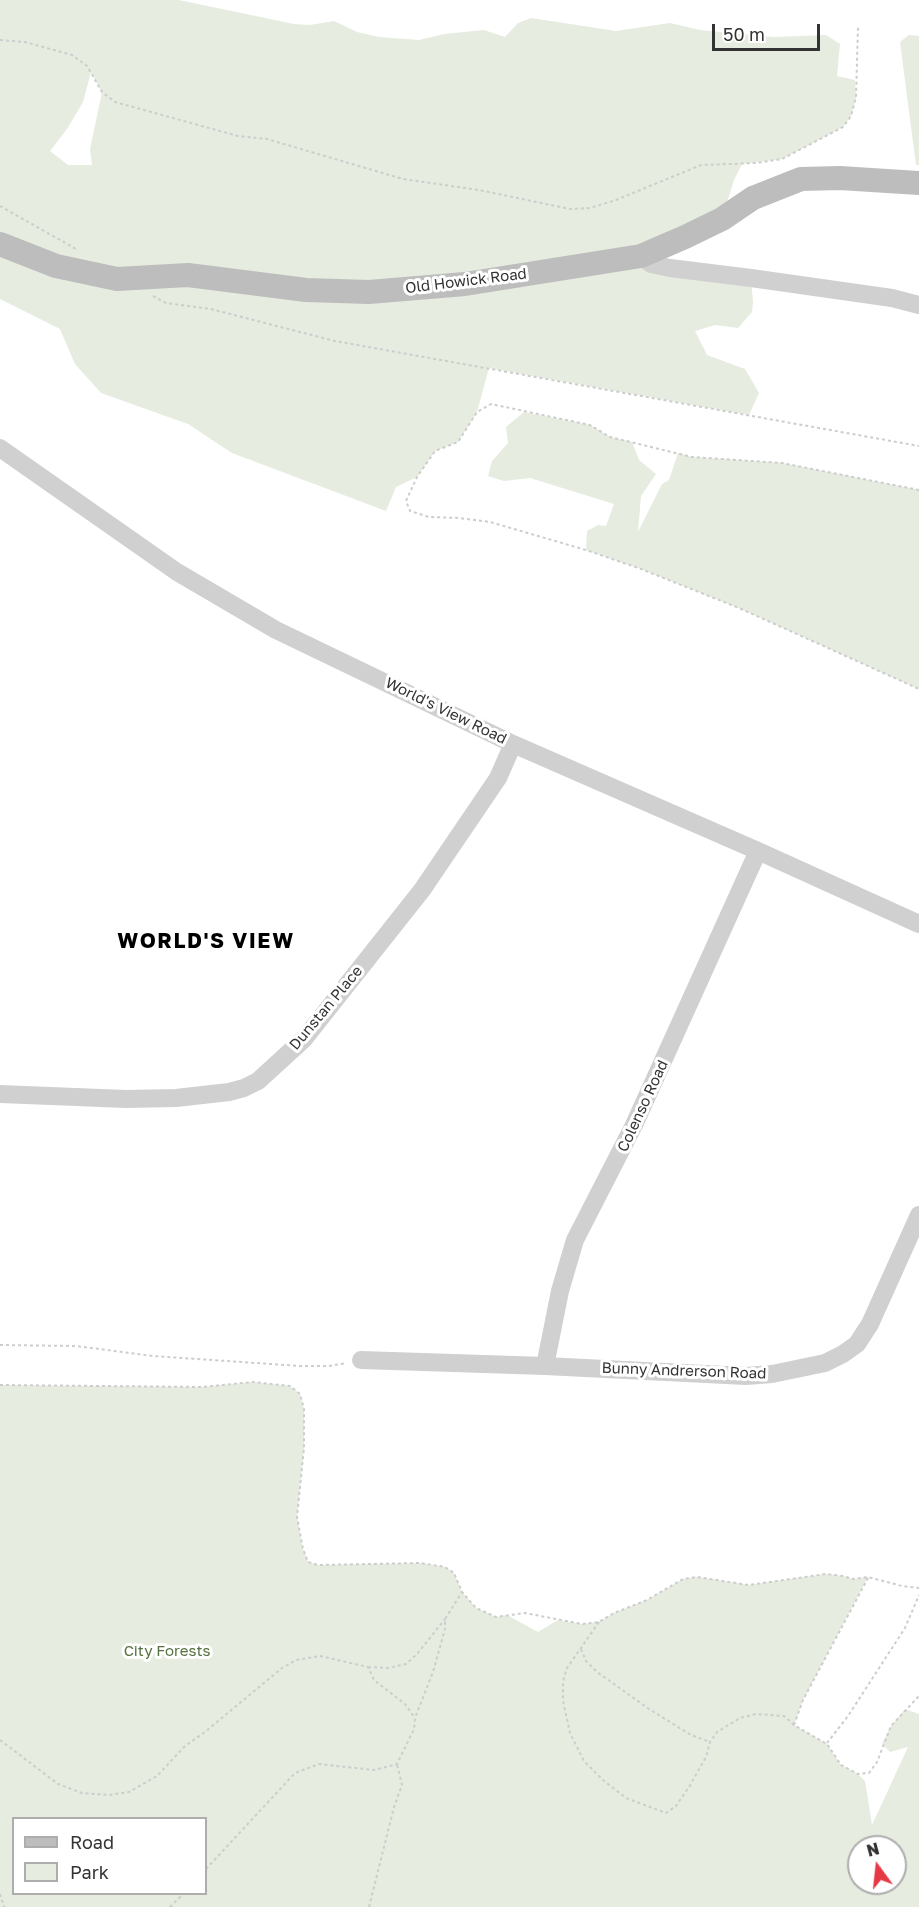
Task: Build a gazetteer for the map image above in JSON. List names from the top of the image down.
{
  "streets": {
    "main road": ["Old Howick Road"],
    "street": [
      "World's View Road",
      "Dunstan Place",
      "Colenso Road",
      "Bunny Andrerson Road"
    ]
  },
  "crossings": [
    ["World's View Road", "Dunstan Place"],
    ["World's View Road", "Colenso Road"],
    ["Colenso Road", "Bunny Andrerson Road"]
  ],
  "districts": ["WORLD'S VIEW"],
  "parks": ["City Forests"],
  "legend": ["Road", "Park"],
  "scale_bar": "50 m",
  "north": "top"
}
